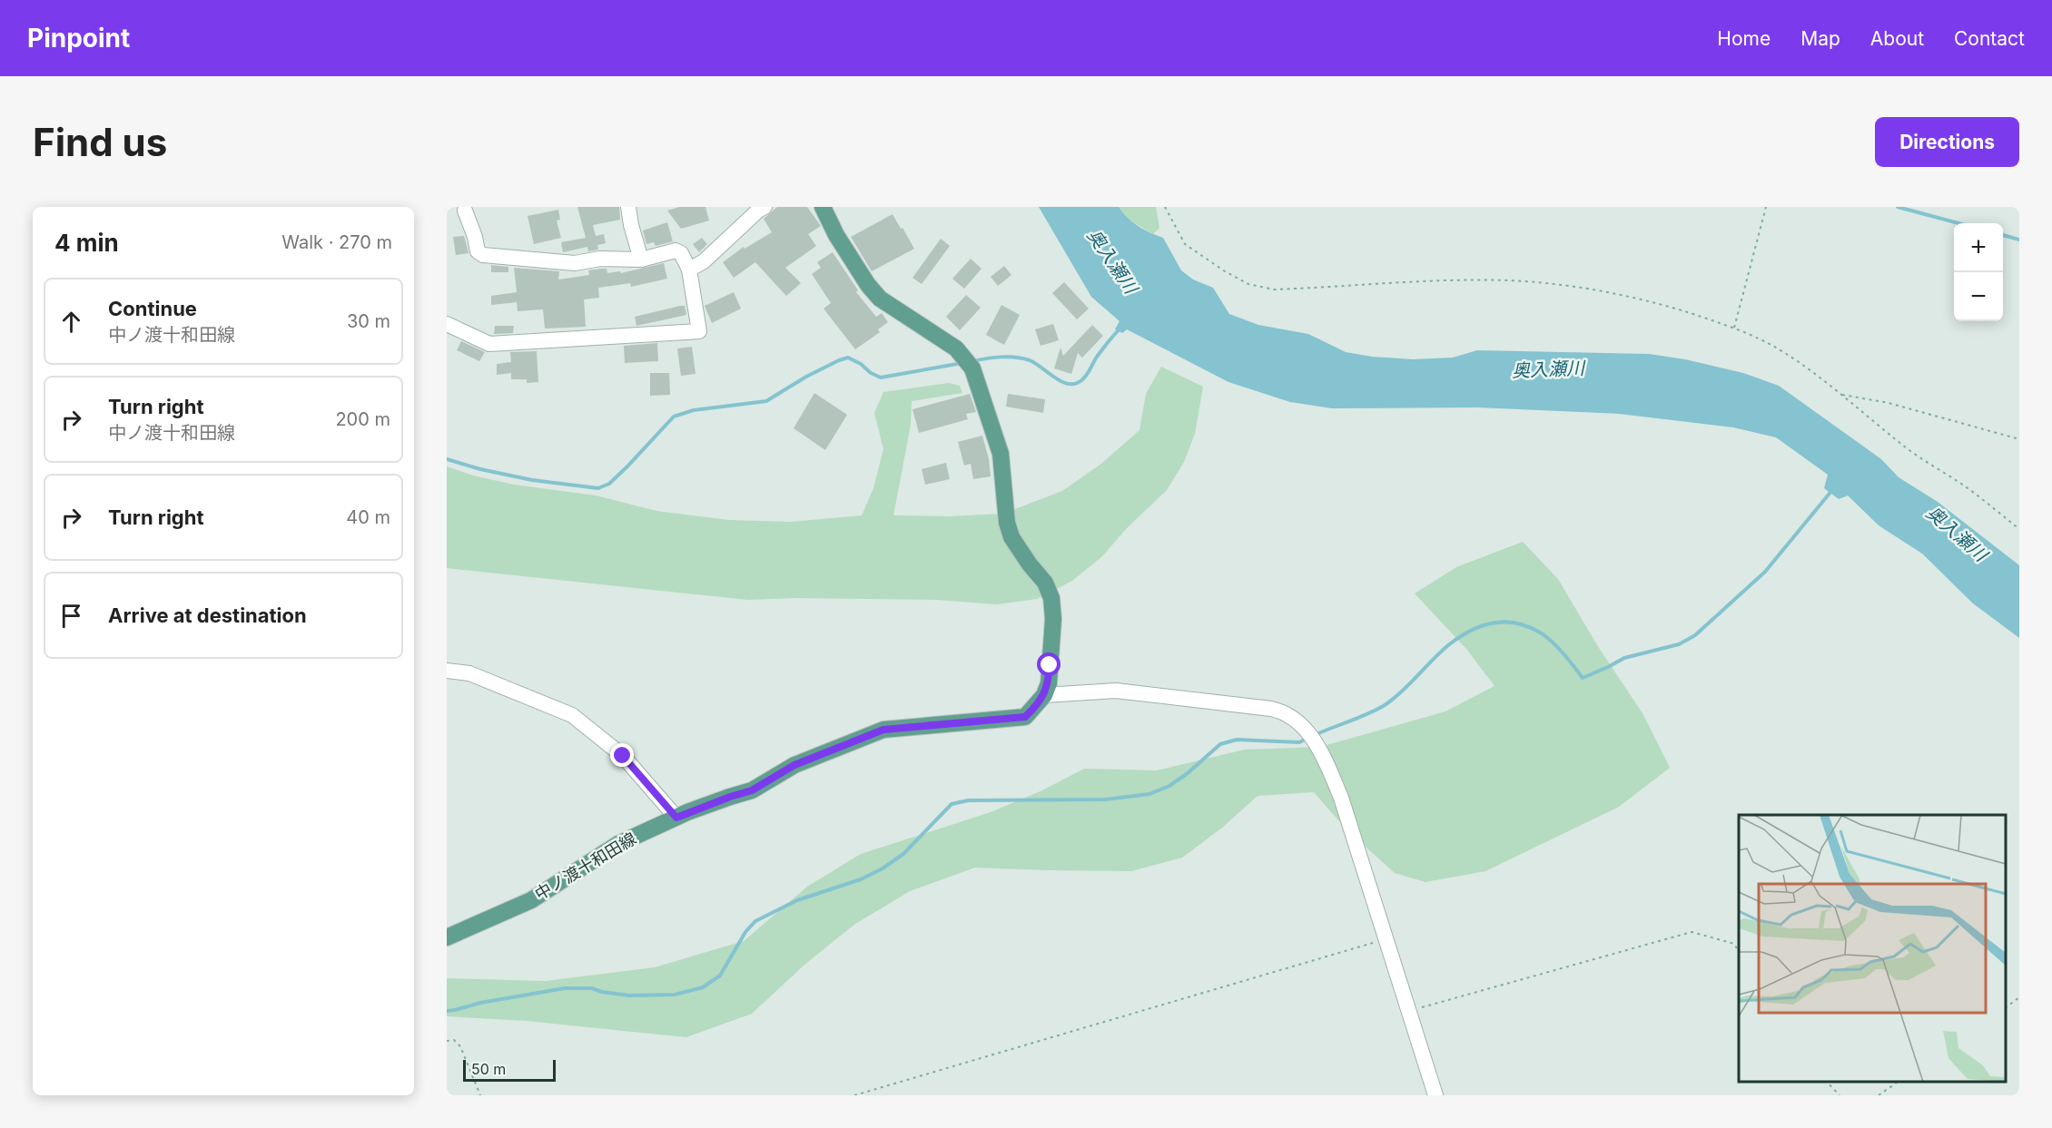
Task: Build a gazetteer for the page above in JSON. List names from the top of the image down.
{
  "streets": {
    "main road": ["中ノ渡十和田線"]
  },
  "water": ["奥入瀬川"],
  "scale_bar": "50 m",
  "page": {
    "header": "Pinpoint",
    "nav": [
      "Home",
      "Map",
      "About",
      "Contact"
    ],
    "buttons": "Directions",
    "title": "Find us",
    "heading": ["4 min", "Walk · 270 m"],
    "map_buttons": ["+", "−"],
    "list": [
      ["Continue", "中ノ渡十和田線", "30 m"],
      ["Turn right", "中ノ渡十和田線", "200 m"],
      ["Turn right", "40 m"],
      "Arrive at destination"
    ],
    "scale": "50 m"
  }
}
